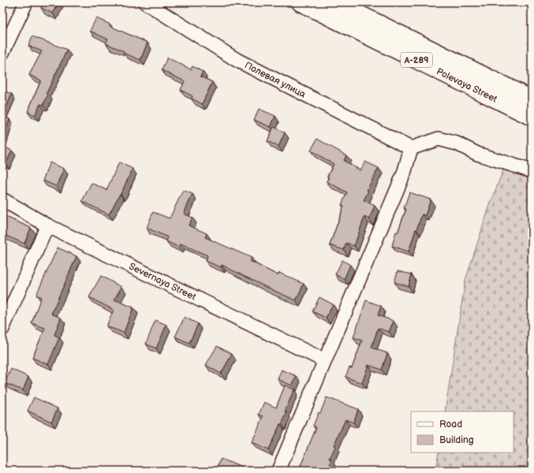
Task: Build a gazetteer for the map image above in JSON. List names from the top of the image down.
{
  "streets": {
    "highway": ["А-289", "Polevaya Street"],
    "street": ["Полевая улица", "Severnaya Street"]
  },
  "legend": ["Road", "Building"]
}
